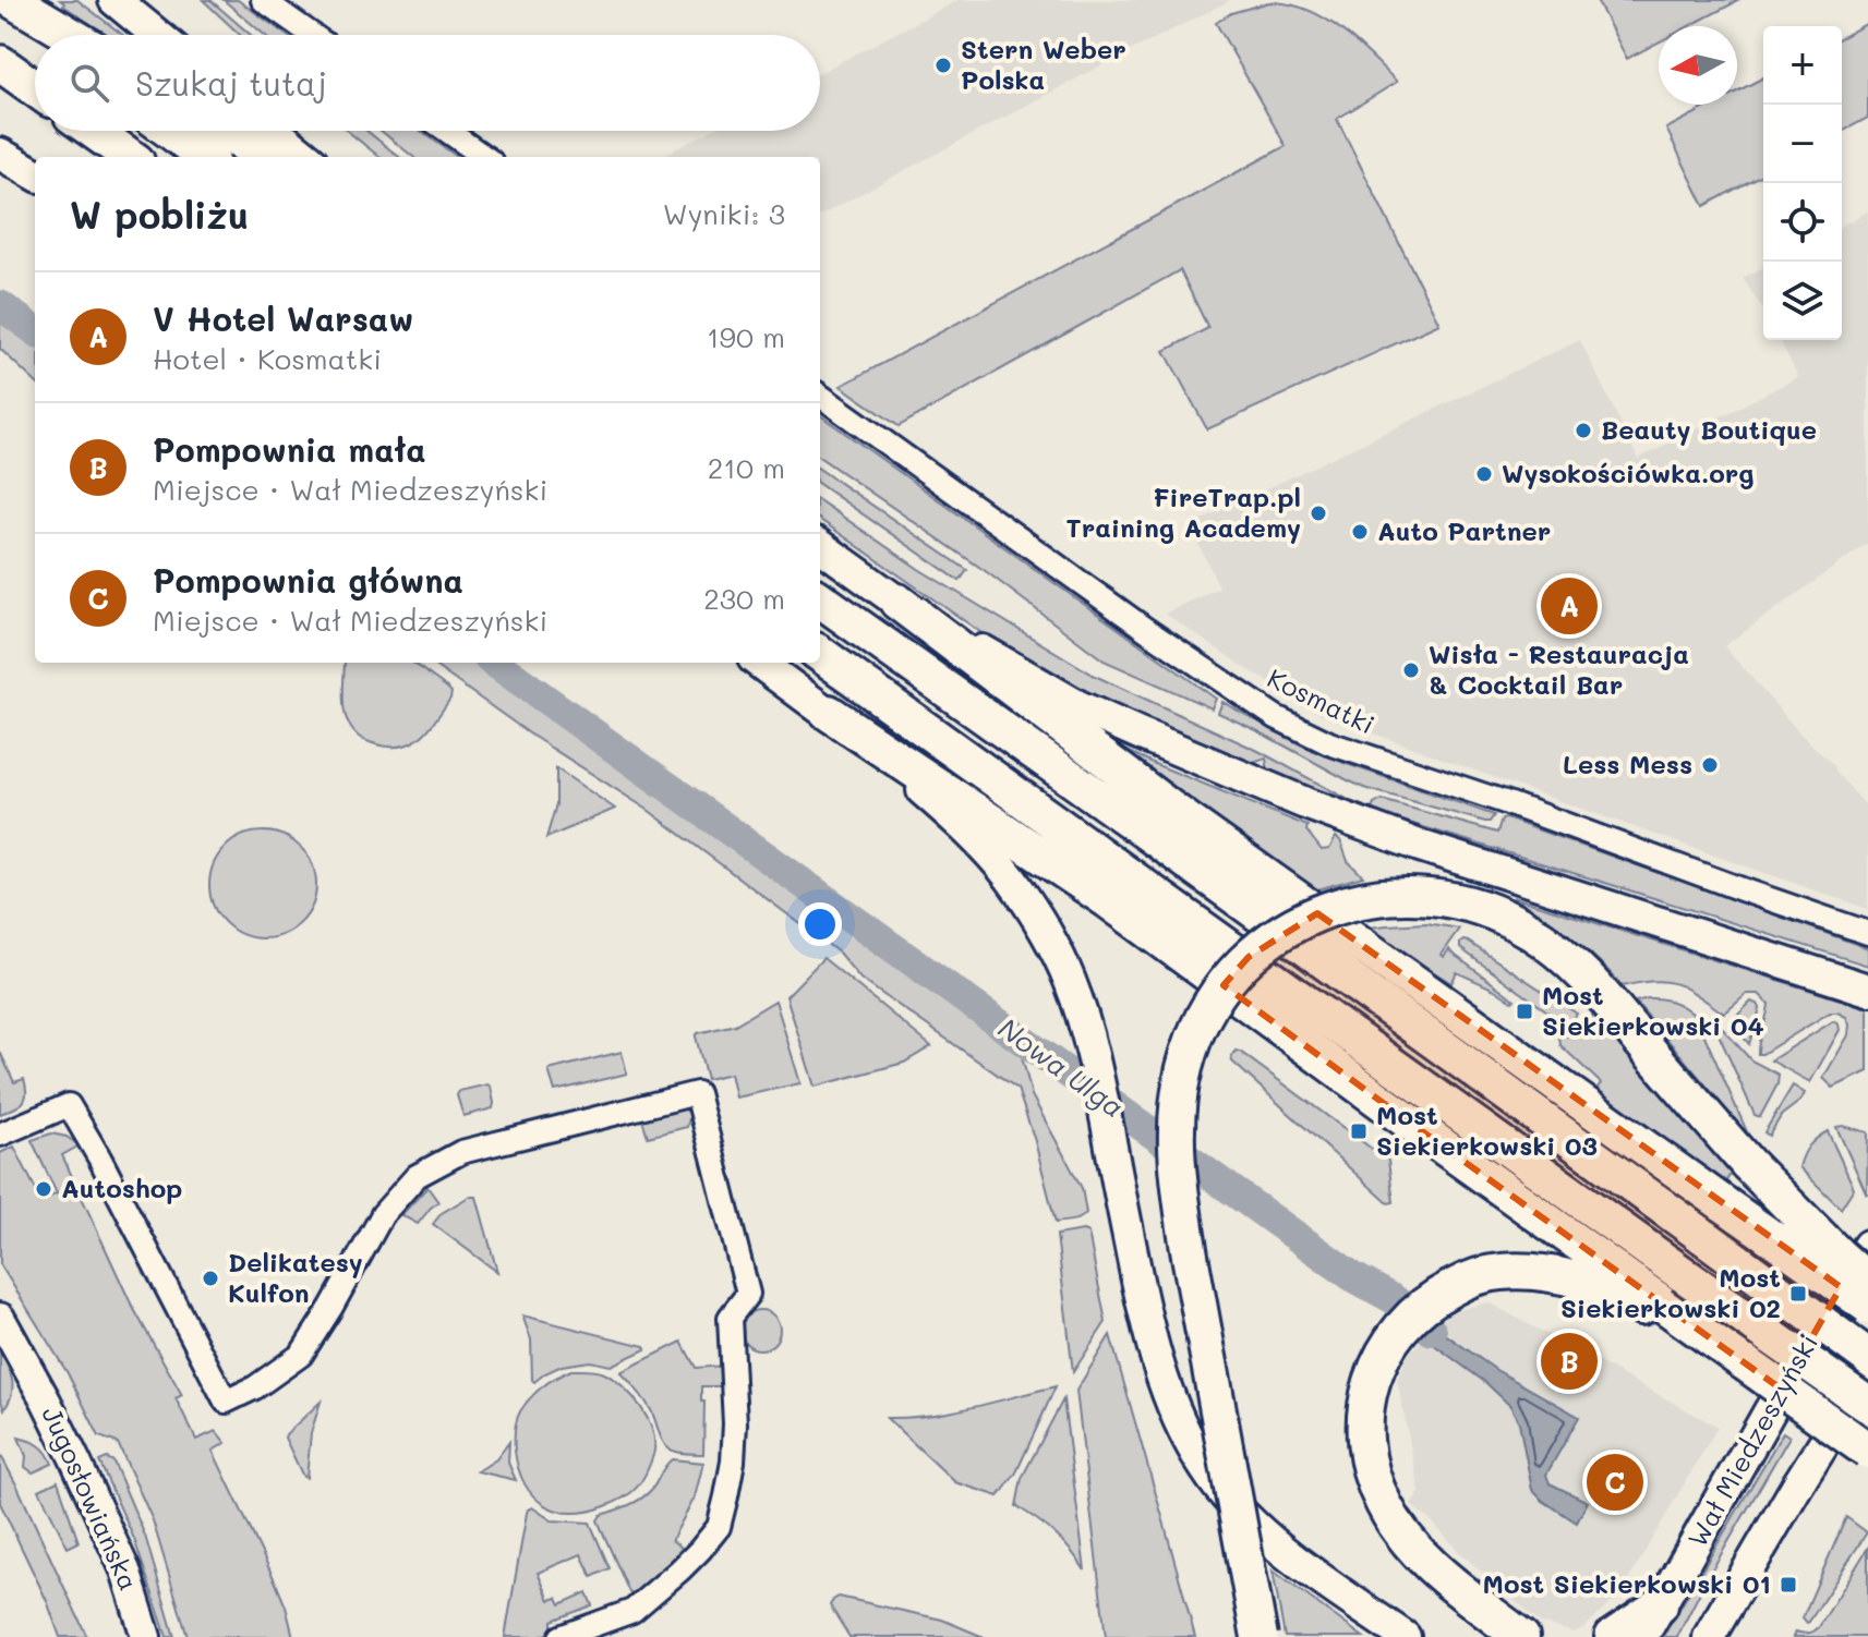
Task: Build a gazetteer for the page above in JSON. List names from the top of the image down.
{
  "streets": {
    "main road": ["Wał Miedzeszyński"],
    "street": ["Kosmatki", "Jugosłowiańska"]
  },
  "water": ["Nowa Ulga"],
  "places": {
    "other": [
      "Stern Weber Polska",
      "Beauty Boutique",
      "Wysokościówka.org",
      "FireTrap.pl Training Academy",
      "Auto Partner",
      "Wisła - Restauracja & Cocktail Bar",
      "Less Mess",
      "Autoshop",
      "Delikatesy Kulfon"
    ],
    "transit": [
      "Most Siekierkowski 04",
      "Most Siekierkowski 03",
      "Most Siekierkowski 02",
      "Most Siekierkowski 01"
    ]
  },
  "north": "left",
  "page": {
    "map_buttons": ["+", "−"],
    "search": "Szukaj tutaj",
    "heading": ["W pobliżu", "Wyniki: 3"],
    "list": [
      {
        "mark": "A",
        "name": "V Hotel Warsaw",
        "note": "Hotel · Kosmatki",
        "value": "190 m"
      },
      {
        "mark": "B",
        "name": "Pompownia mała",
        "note": "Miejsce · Wał Miedzeszyński",
        "value": "210 m"
      },
      {
        "mark": "C",
        "name": "Pompownia główna",
        "note": "Miejsce · Wał Miedzeszyński",
        "value": "230 m"
      }
    ],
    "pins": ["A", "B", "C"]
  }
}
